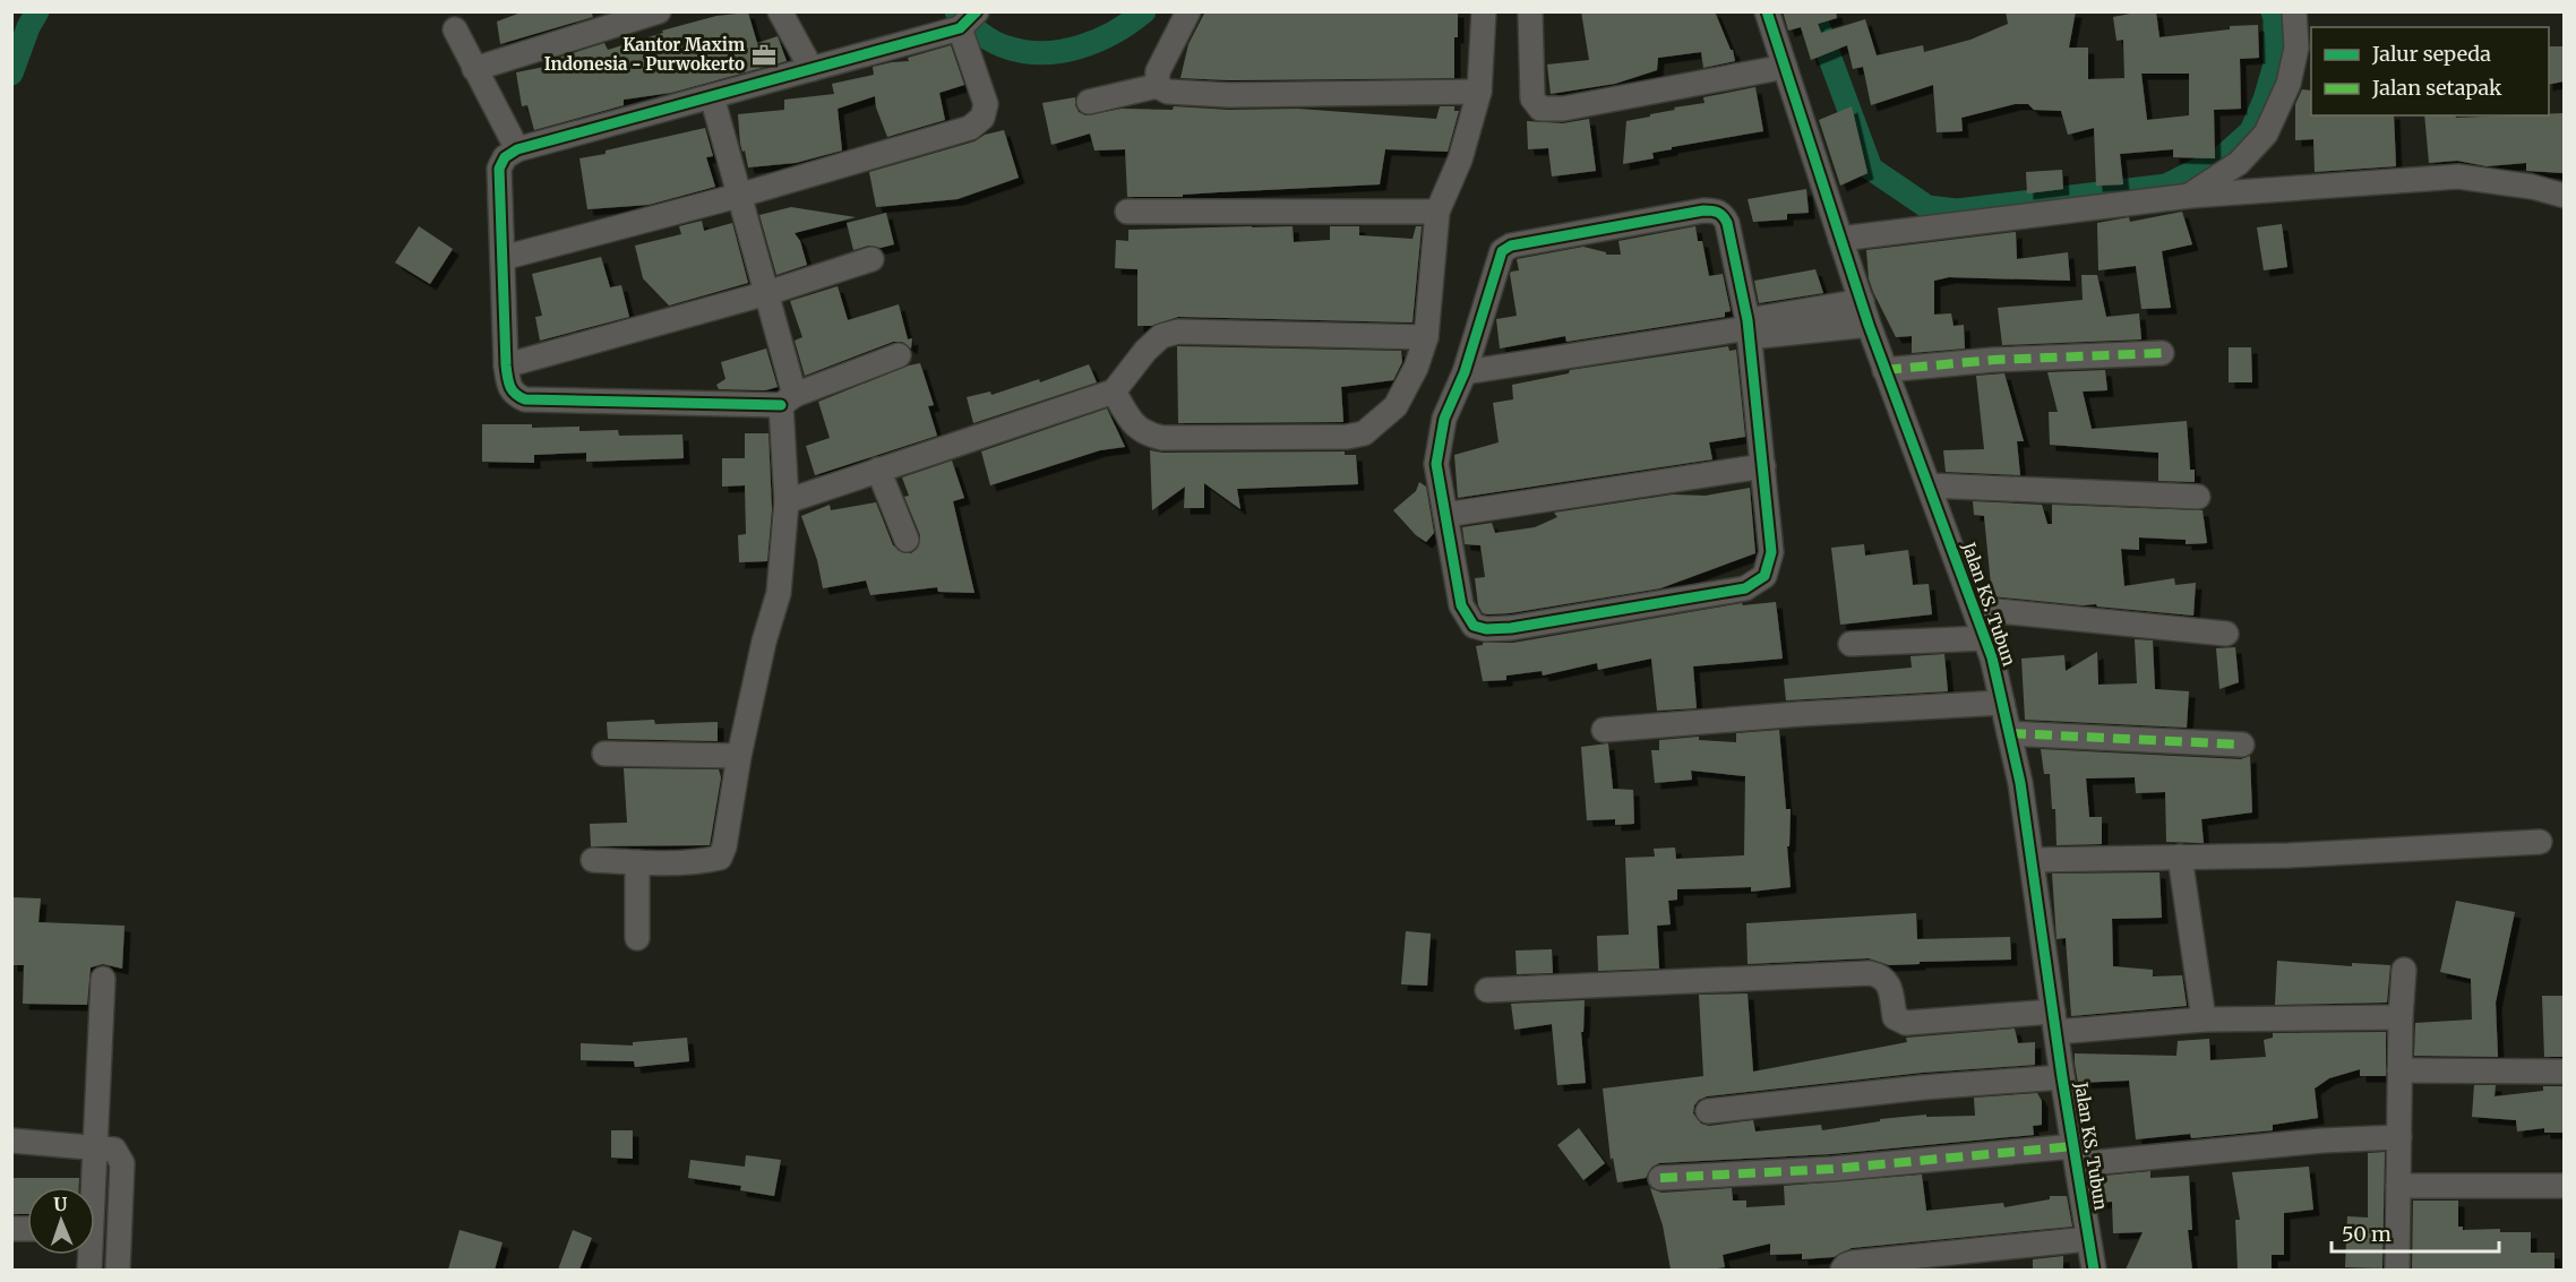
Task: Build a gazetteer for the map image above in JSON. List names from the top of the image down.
{
  "streets": {
    "street": ["Jalan KS. Tubun"]
  },
  "places": {
    "office": ["Kantor Maxim Indonesia - Purwokerto"]
  },
  "legend": ["Jalur sepeda", "Jalan setapak"],
  "scale_bar": "50 m",
  "north": "top"
}
